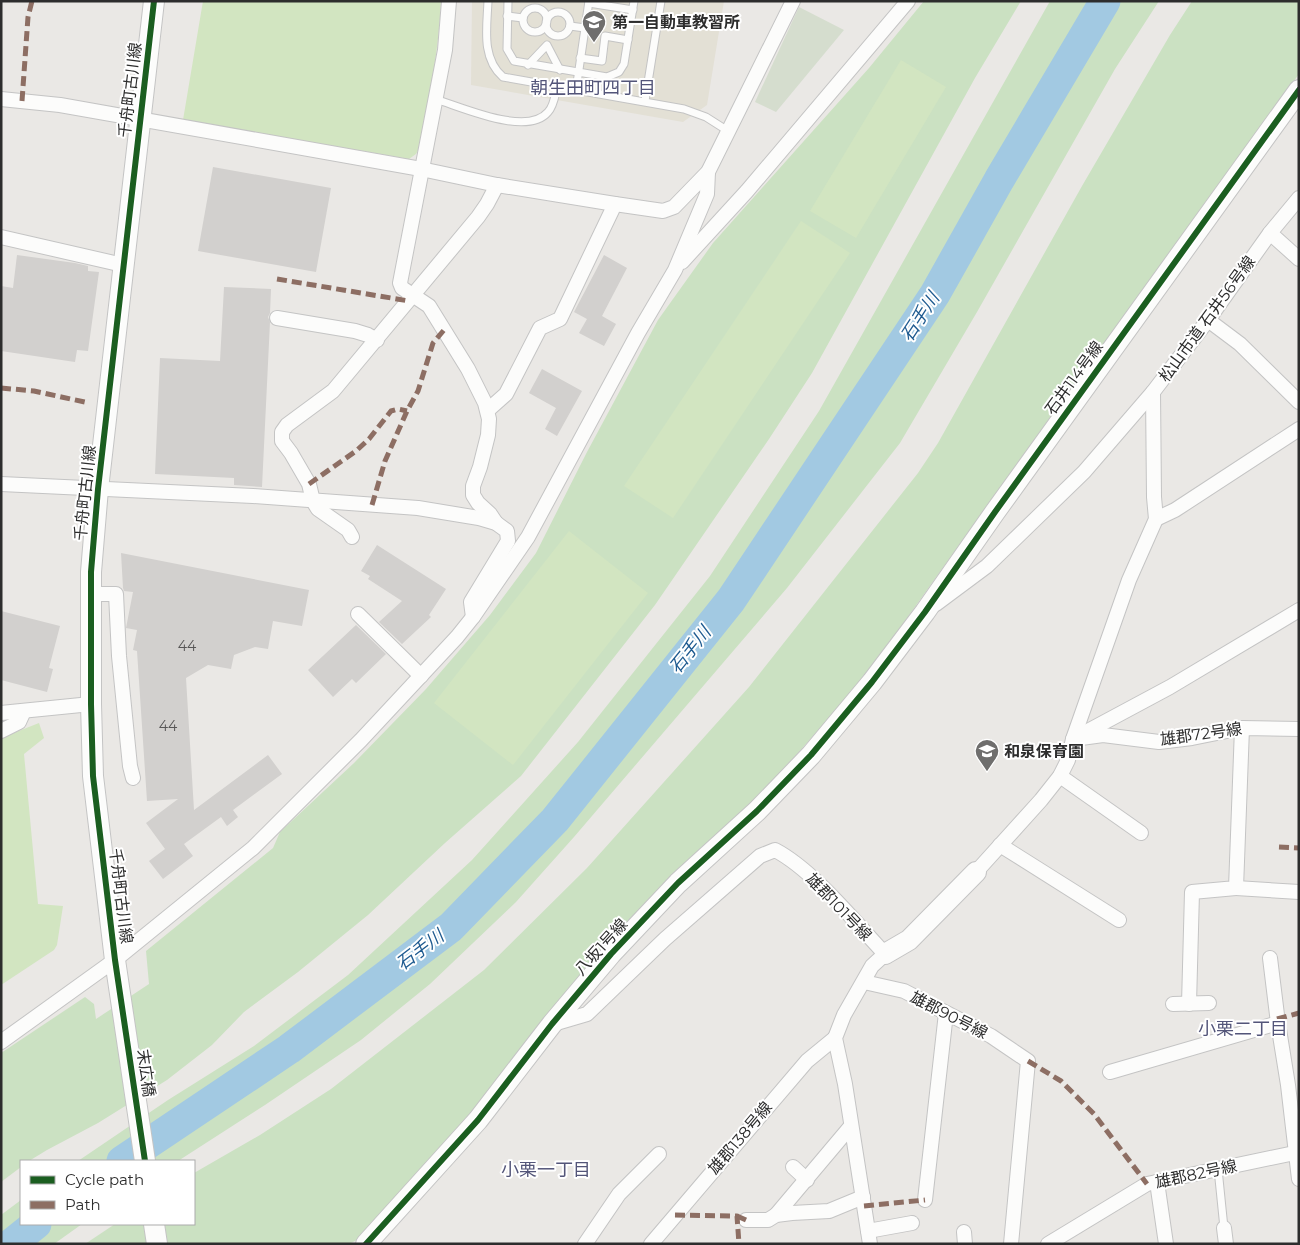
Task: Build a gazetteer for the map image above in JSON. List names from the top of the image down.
{
  "streets": {
    "street": [
      "千舟町古川線",
      "松山市道 石井56号線",
      "石井114号線",
      "雄郡72号線",
      "雄郡101号線",
      "八坂1号線",
      "雄郡90号線",
      "末広橋",
      "雄郡138号線",
      "雄郡82号線"
    ]
  },
  "crossings": [
    ["千舟町古川線", "末広橋"],
    ["松山市道 石井56号線", "雄郡72号線"],
    ["石井114号線", "八坂1号線"],
    ["雄郡101号線", "八坂1号線"],
    ["雄郡101号線", "雄郡90号線"],
    ["雄郡101号線", "雄郡138号線"]
  ],
  "districts": ["朝生田町四丁目", "小栗二丁目", "小栗一丁目"],
  "water": ["石手川"],
  "places": {
    "school or university": ["第一自動車教習所", "和泉保育園"]
  },
  "house_numbers": ["44", "44"],
  "legend": ["Cycle path", "Path"]
}
